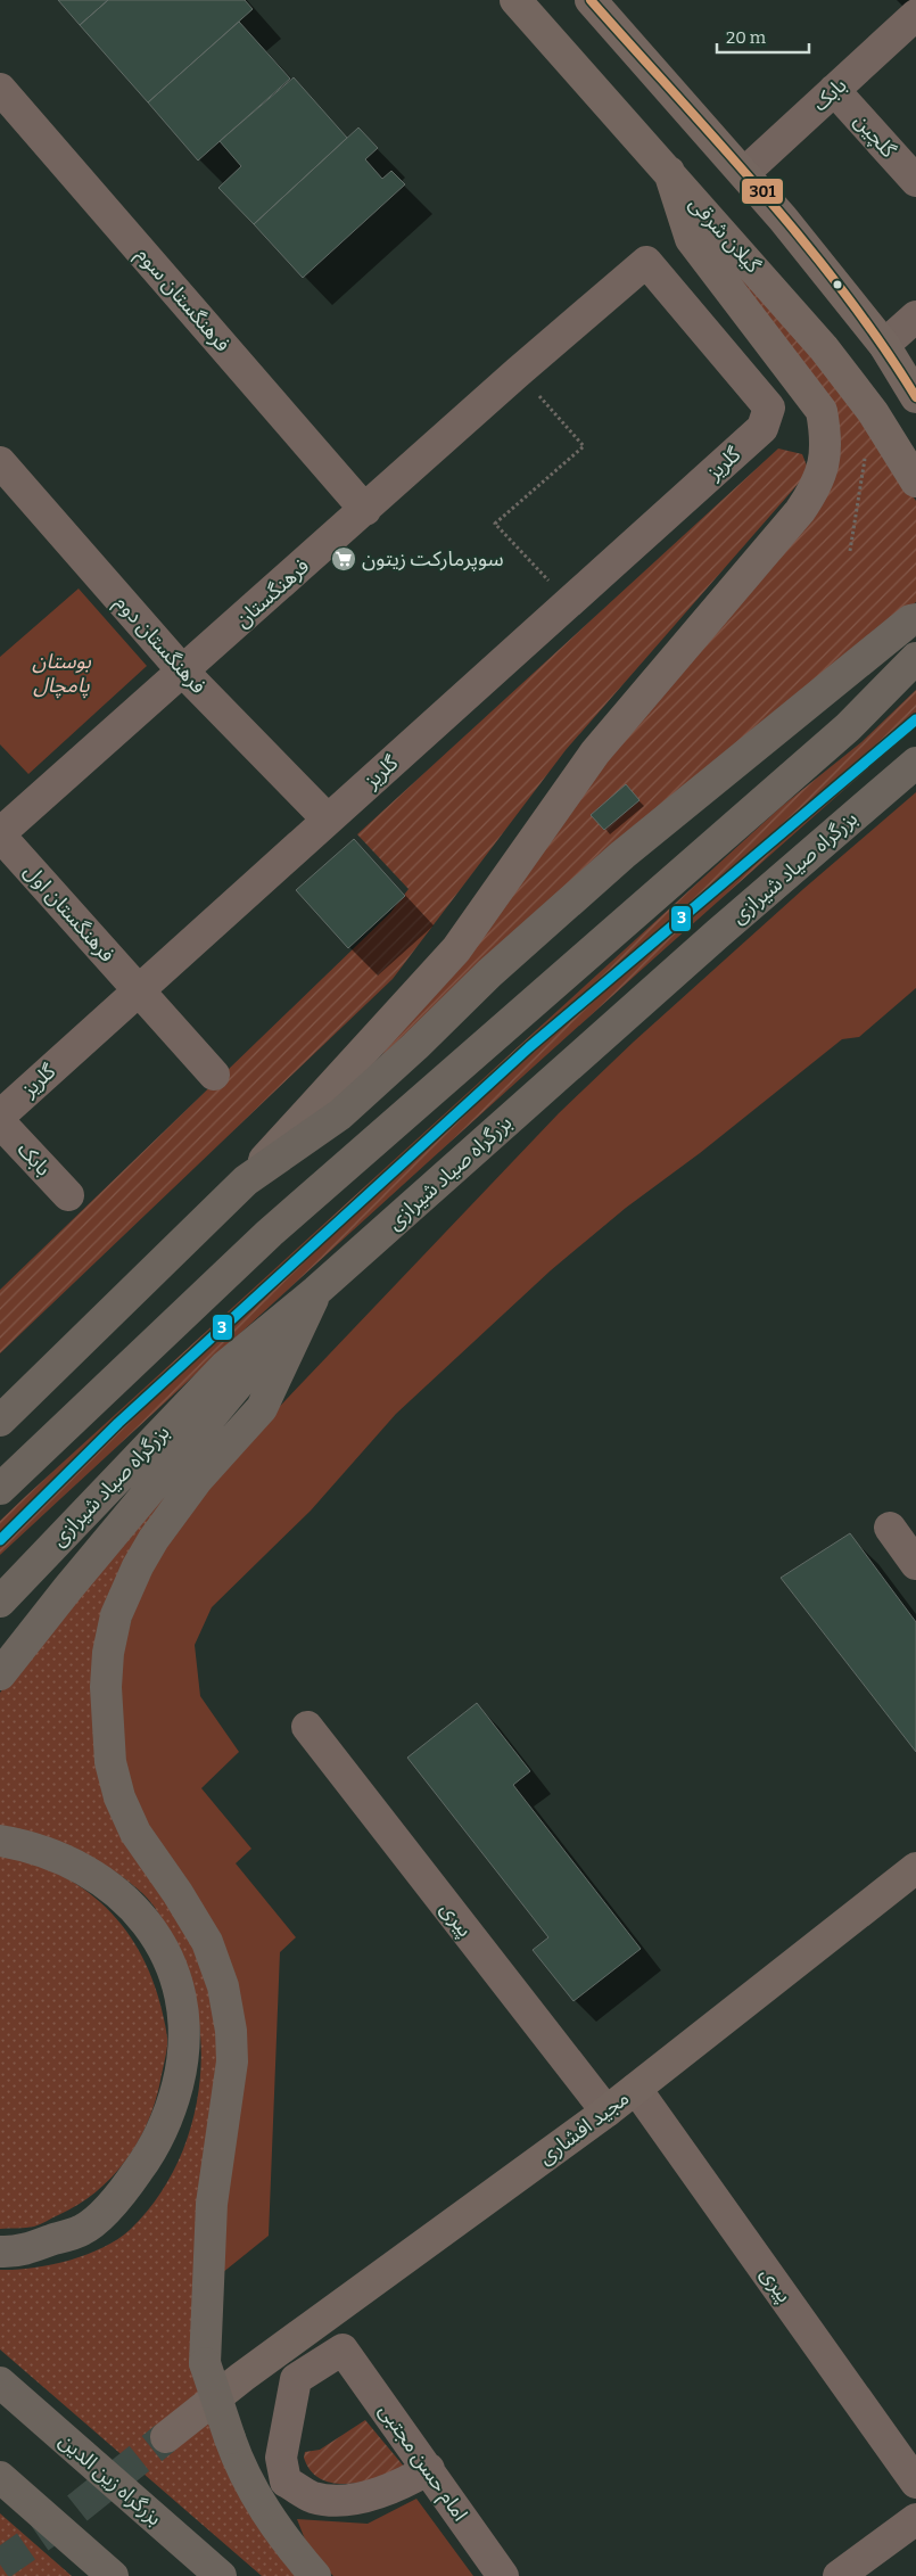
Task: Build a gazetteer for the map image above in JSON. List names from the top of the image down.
{
  "streets": {
    "highway": ["بزرگراه صیاد شیرازی", "بزرگراه زین الدین"],
    "main road": ["گیلان شرقی", "مجید افشاری"],
    "street": [
      "بابک",
      "گلچین",
      "فرهنگستان سوم",
      "گلریز",
      "فرهنگستان",
      "فرهنگستان دوم",
      "فرهنگستان اول",
      "پیری",
      "امام حسن مجتبی"
    ]
  },
  "crossings": [
    ["بابک", "گلچین"],
    ["فرهنگستان سوم", "فرهنگستان"],
    ["گلریز", "فرهنگستان"],
    ["گلریز", "فرهنگستان دوم"],
    ["گلریز", "فرهنگستان اول"],
    ["فرهنگستان", "فرهنگستان دوم"],
    ["فرهنگستان", "فرهنگستان اول"],
    ["پیری", "مجید افشاری"]
  ],
  "parks": ["بوستان پامچال"],
  "places": {
    "supermarket": ["سوپرمارکت زیتون"]
  },
  "lines": ["transit line 301", "transit line 3"],
  "scale_bar": "20 m"
}
